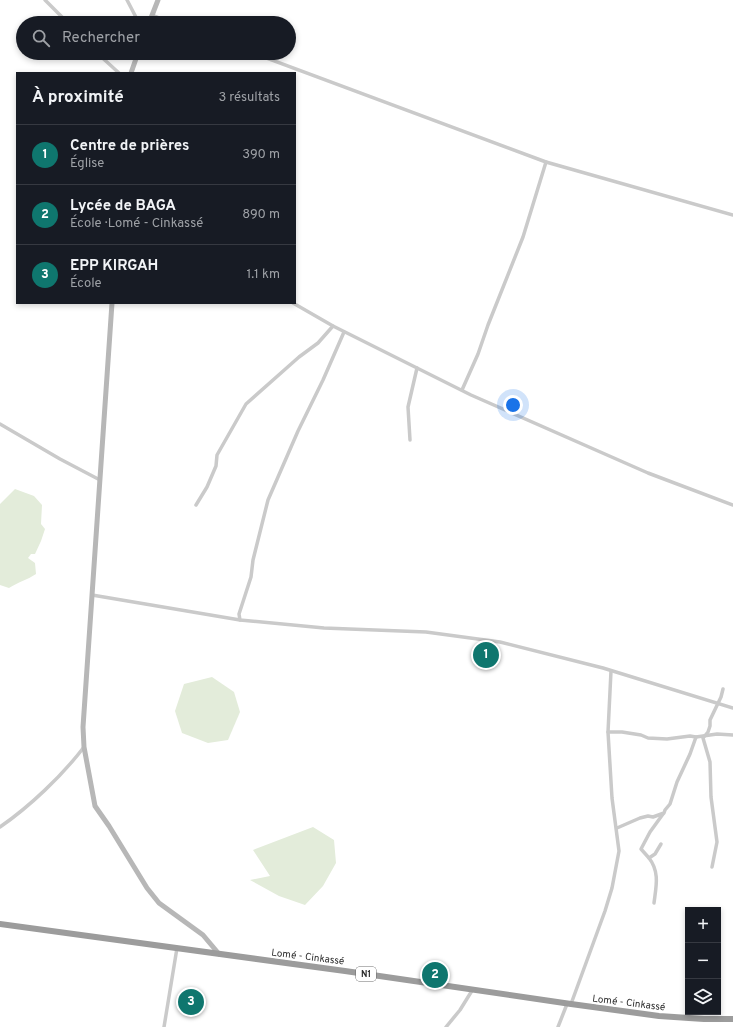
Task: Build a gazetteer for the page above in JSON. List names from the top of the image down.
{
  "streets": {
    "highway": ["Lomé - Cinkassé", "N1"]
  },
  "page": {
    "search": "Rechercher",
    "heading": ["À proximité", "3 résultats"],
    "list": [
      {
        "mark": "1",
        "name": "Centre de prières",
        "note": "Église",
        "value": "390 m"
      },
      {
        "mark": "2",
        "name": "Lycée de BAGA",
        "note": "École · Lomé - Cinkassé",
        "value": "890 m"
      },
      {
        "mark": "3",
        "name": "EPP KIRGAH",
        "note": "École",
        "value": "1.1 km"
      }
    ],
    "pins": ["1", "2", "3"],
    "map_buttons": ["+", "−"]
  }
}
